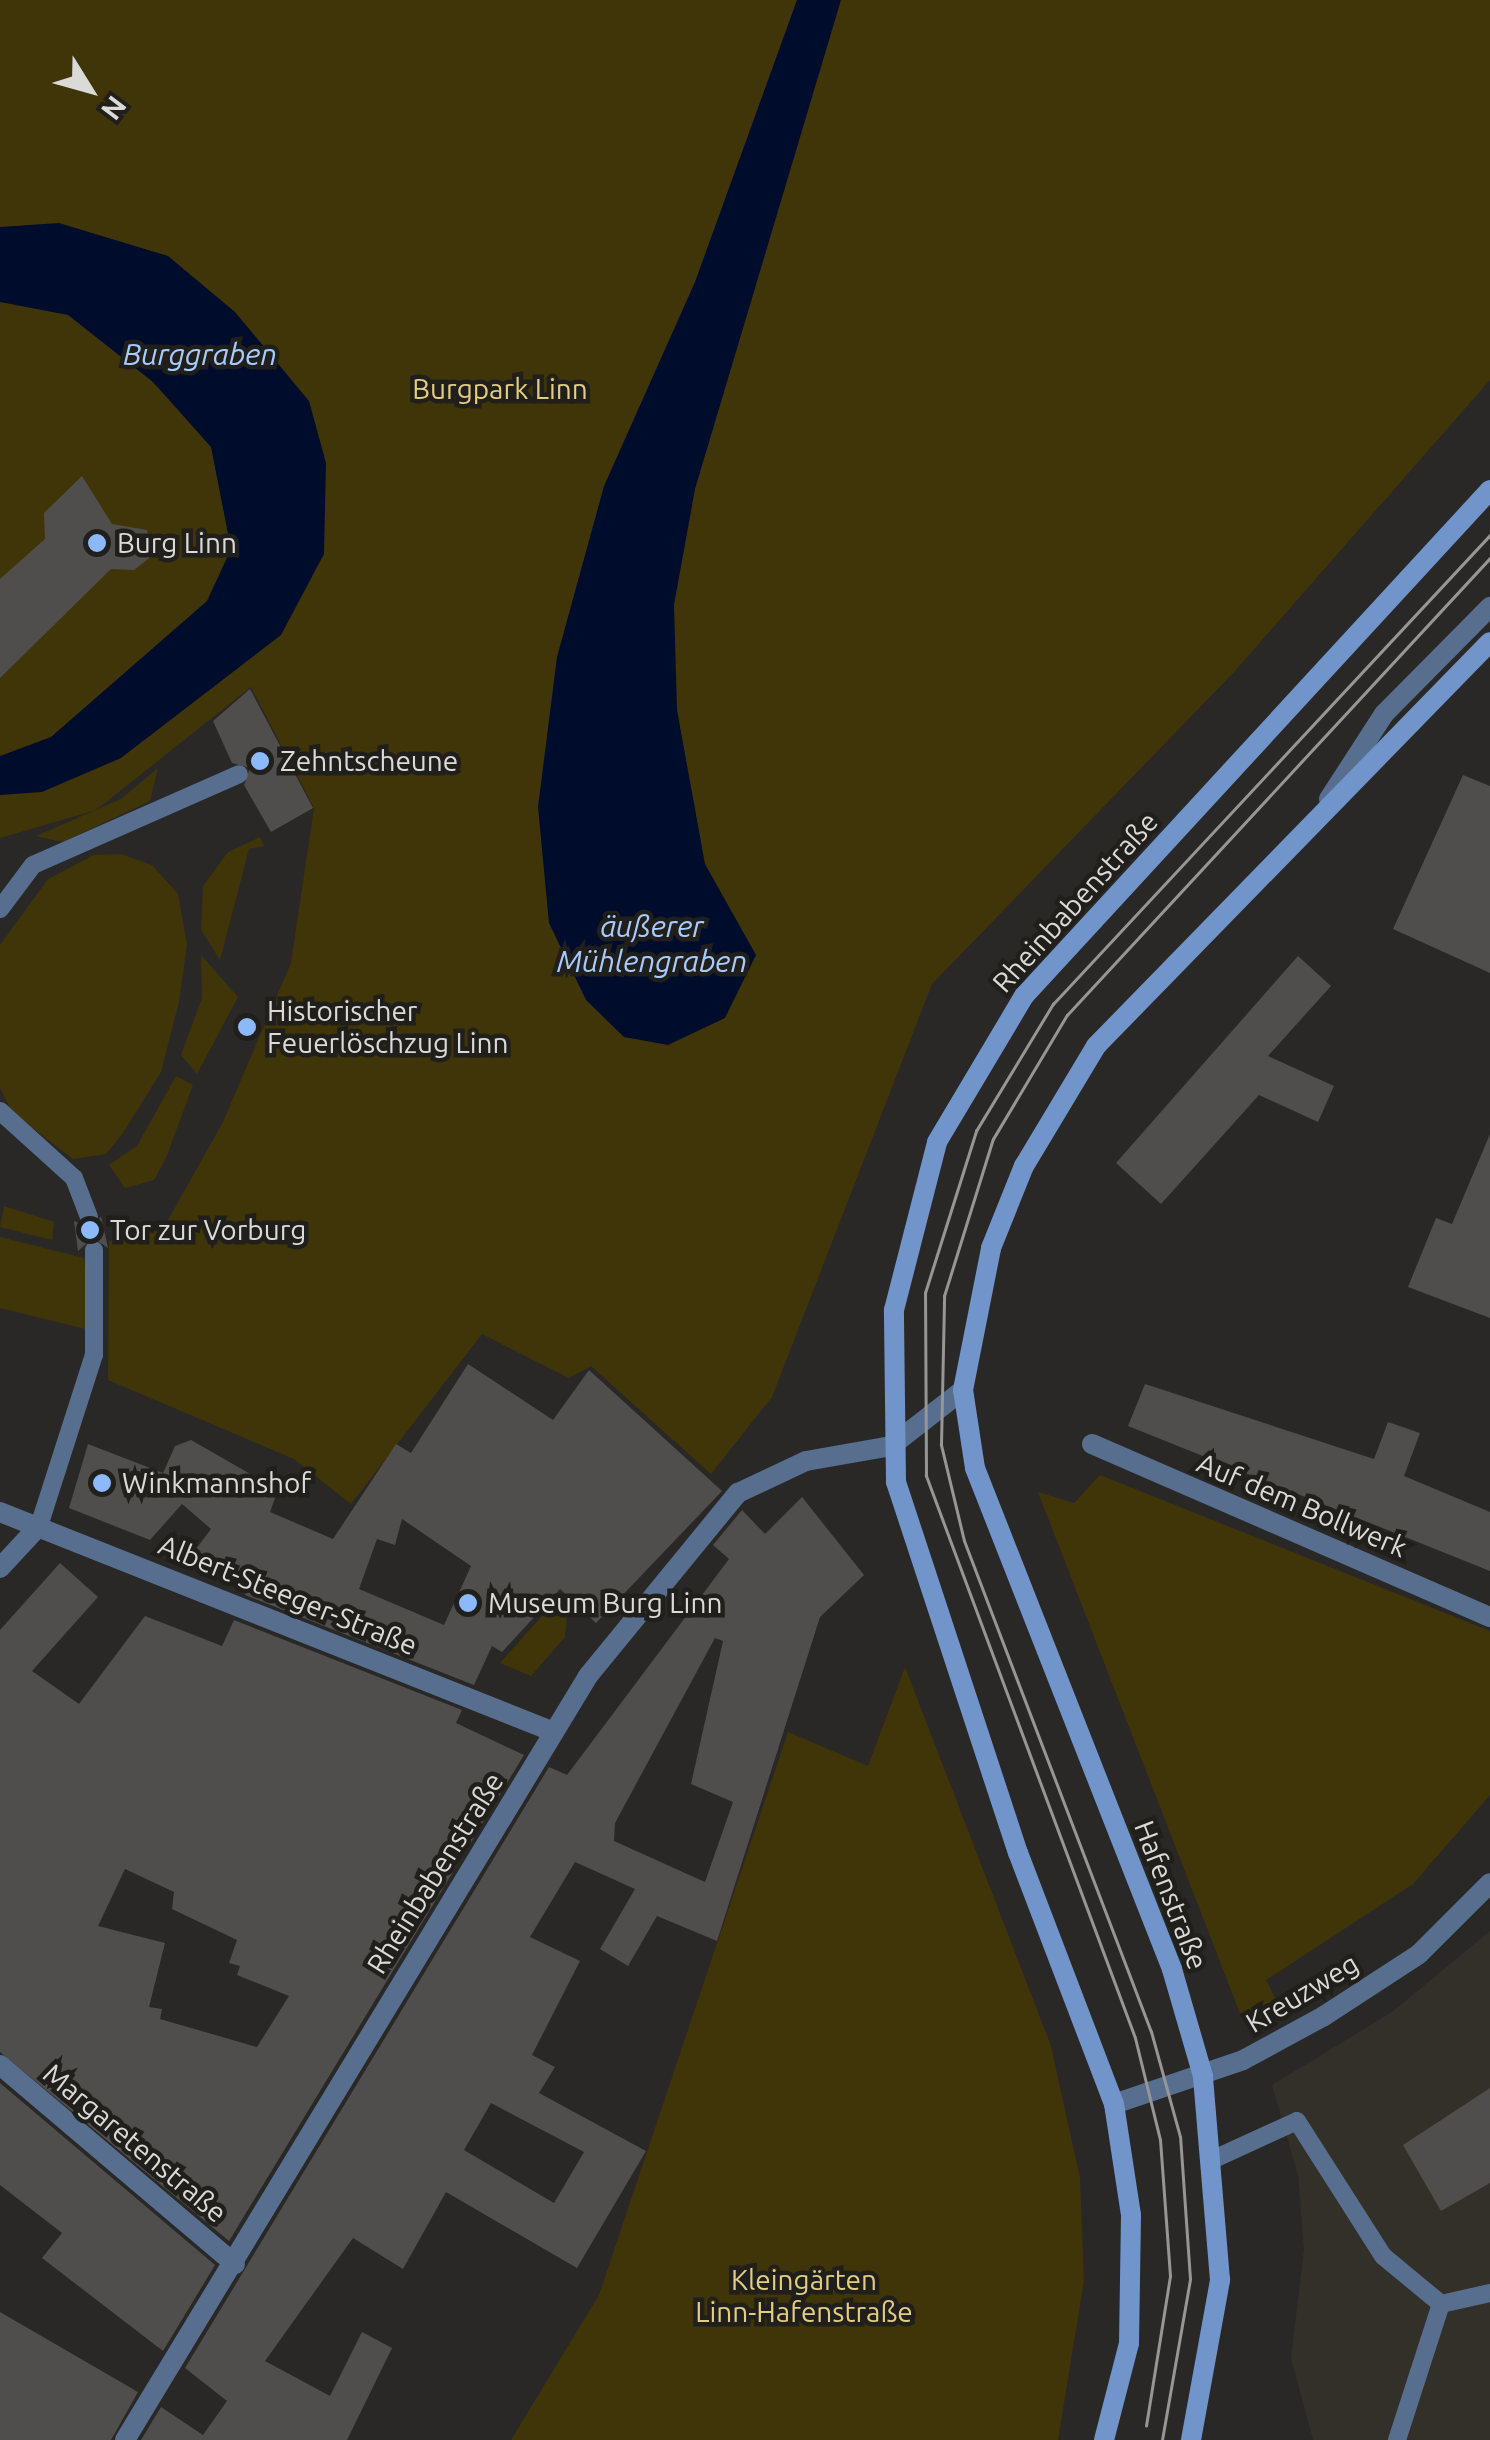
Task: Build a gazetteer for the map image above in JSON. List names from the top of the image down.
{
  "streets": {
    "main road": ["Rheinbabenstraße", "Hafenstraße"],
    "street": [
      "Auf dem Bollwerk",
      "Albert-Steeger-Straße",
      "Kreuzweg",
      "Margaretenstraße"
    ]
  },
  "crossings": [
    ["Rheinbabenstraße", "Albert-Steeger-Straße"],
    ["Rheinbabenstraße", "Hafenstraße"],
    ["Rheinbabenstraße", "Margaretenstraße"],
    ["Hafenstraße", "Kreuzweg"]
  ],
  "water": ["Burggraben", "äußerer Mühlengraben"],
  "parks": ["Burgpark Linn", "Kleingärten Linn-Hafenstraße"],
  "places": [
    "Burg Linn",
    "Zehntscheune",
    "Historischer Feuerlöschzug Linn",
    "Tor zur Vorburg",
    "Winkmannshof",
    "Museum Burg Linn"
  ],
  "north": "bottom right"
}
